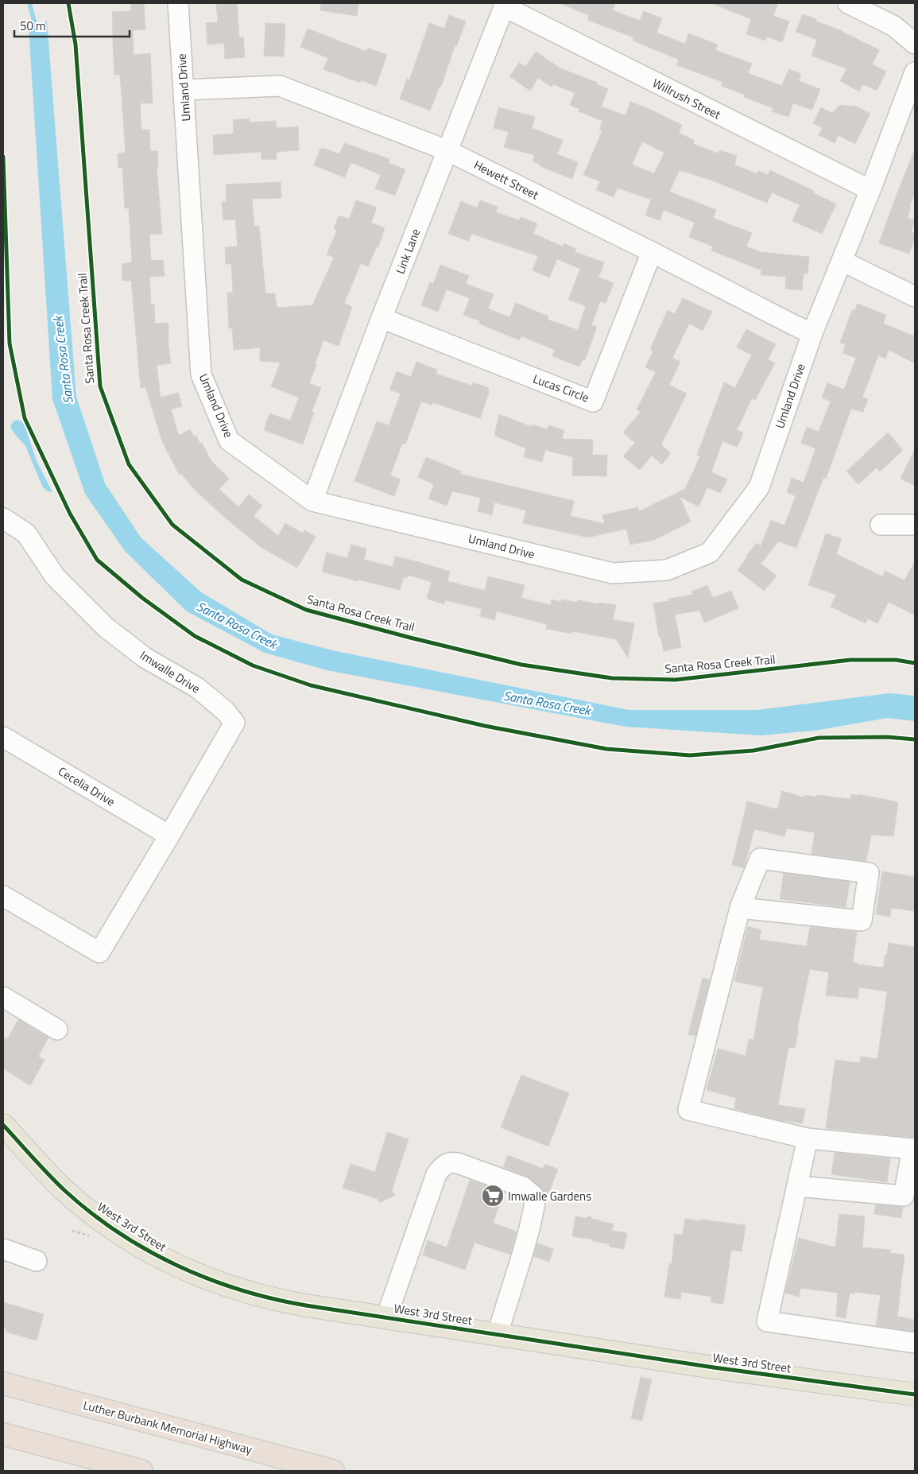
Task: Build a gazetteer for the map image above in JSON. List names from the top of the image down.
{
  "streets": {
    "highway": ["Luther Burbank Memorial Highway"],
    "main road": ["West 3rd Street"],
    "street": [
      "Umland Drive",
      "Willrush Street",
      "Hewett Street",
      "Link Lane",
      "Lucas Circle",
      "Imwalle Drive",
      "Cecelia Drive"
    ],
    "cycle path": ["Santa Rosa Creek Trail"]
  },
  "crossings": [
    ["Umland Drive", "Willrush Street"],
    ["Umland Drive", "Hewett Street"],
    ["Umland Drive", "Link Lane"],
    ["Willrush Street", "Link Lane"],
    ["Hewett Street", "Link Lane"],
    ["Hewett Street", "Lucas Circle"],
    ["Link Lane", "Lucas Circle"],
    ["Imwalle Drive", "Cecelia Drive"]
  ],
  "water": ["Santa Rosa Creek"],
  "places": {
    "supermarket": ["Imwalle Gardens"]
  },
  "scale_bar": "50 m"
}
